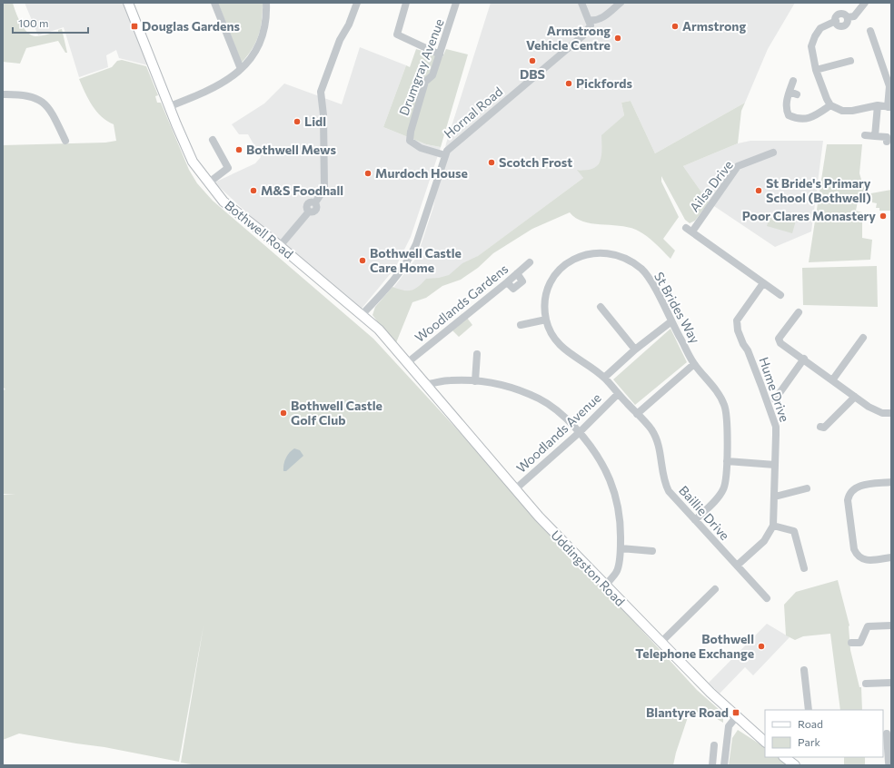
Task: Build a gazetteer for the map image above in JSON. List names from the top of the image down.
{
  "streets": {
    "main road": ["Bothwell Road", "Uddingston Road"],
    "street": [
      "Drumgray Avenue",
      "Hornal Road",
      "Ailsa Drive",
      "Woodlands Gardens",
      "St Brides Way",
      "Hume Drive",
      "Woodlands Avenue",
      "Baillie Drive"
    ]
  },
  "crossings": [
    ["Drumgray Avenue", "Hornal Road"],
    ["Hornal Road", "Bothwell Road"],
    ["Ailsa Drive", "Hume Drive"],
    ["Bothwell Road", "Woodlands Gardens"],
    ["Bothwell Road", "Uddingston Road"],
    ["St Brides Way", "Woodlands Avenue"],
    ["St Brides Way", "Baillie Drive"],
    ["Hume Drive", "Baillie Drive"],
    ["Woodlands Avenue", "Uddingston Road"]
  ],
  "places": {
    "transit": ["Douglas Gardens", "Blantyre Road"],
    "other": [
      "Armstrong",
      "Armstrong Vehicle Centre",
      "DBS",
      "Pickfords",
      "Lidl",
      "Bothwell Mews",
      "Scotch Frost",
      "Murdoch House",
      "M&S Foodhall",
      "St Bride's Primary School (Bothwell)",
      "Poor Clares Monastery",
      "Bothwell Castle Care Home",
      "Bothwell Castle Golf Club",
      "Bothwell Telephone Exchange"
    ]
  },
  "legend": ["Road", "Park"],
  "scale_bar": "100 m"
}
